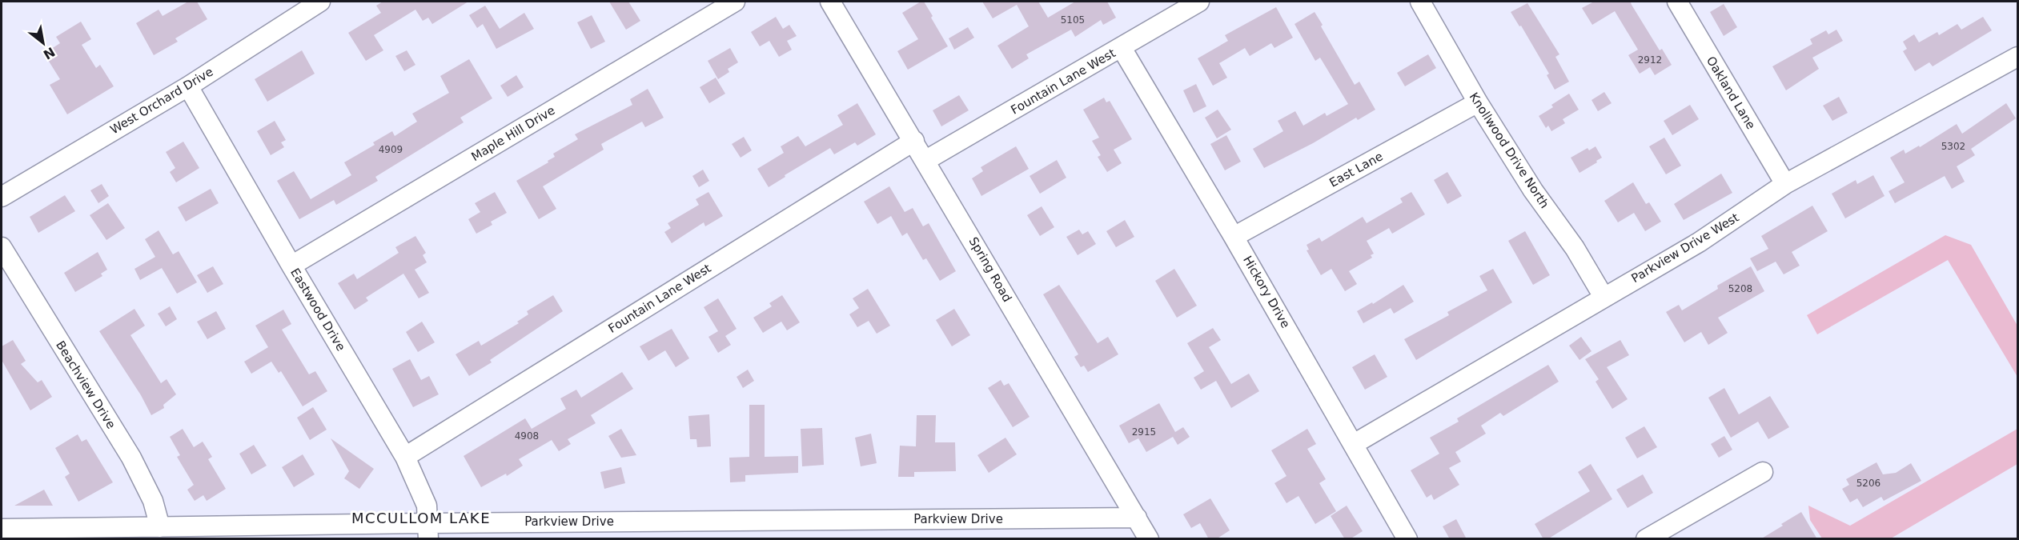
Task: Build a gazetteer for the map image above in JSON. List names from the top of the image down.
{
  "streets": {
    "street": [
      "Fountain Lane West",
      "Oakland Lane",
      "West Orchard Drive",
      "Maple Hill Drive",
      "Knollwood Drive North",
      "East Lane",
      "Parkview Drive West",
      "Spring Road",
      "Hickory Drive",
      "Eastwood Drive",
      "Beachview Drive",
      "Parkview Drive"
    ]
  },
  "crossings": [
    ["Fountain Lane West", "Spring Road"],
    ["Fountain Lane West", "Hickory Drive"],
    ["Fountain Lane West", "Eastwood Drive"],
    ["Oakland Lane", "Parkview Drive West"],
    ["West Orchard Drive", "Eastwood Drive"],
    ["Maple Hill Drive", "Eastwood Drive"],
    ["Knollwood Drive North", "East Lane"],
    ["Knollwood Drive North", "Parkview Drive West"],
    ["East Lane", "Hickory Drive"],
    ["Parkview Drive West", "Hickory Drive"],
    ["Spring Road", "Parkview Drive"],
    ["Eastwood Drive", "Parkview Drive"],
    ["Beachview Drive", "Parkview Drive"]
  ],
  "districts": ["MCCULLOM LAKE"],
  "house_numbers": [
    "5105",
    "2912",
    "5302",
    "4909",
    "5208",
    "2915",
    "4908",
    "5206"
  ],
  "north": "bottom right"
}
